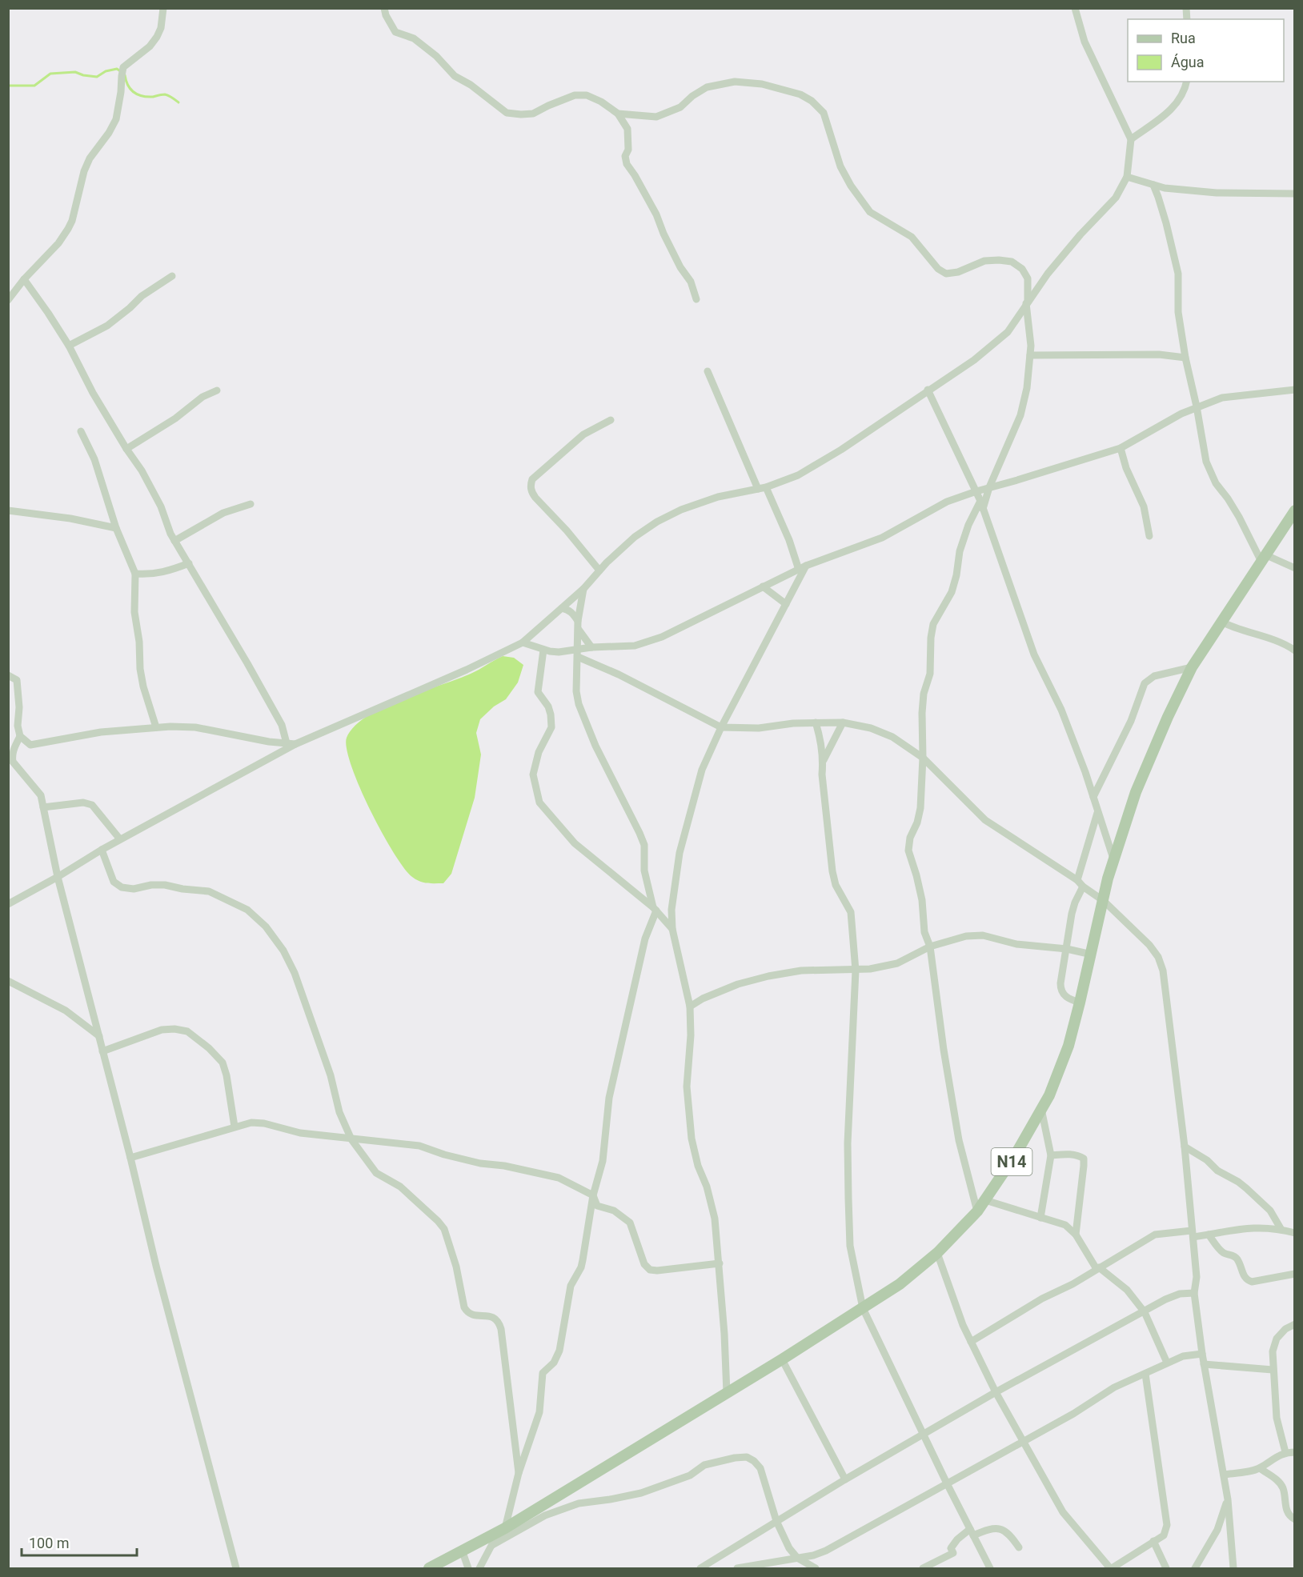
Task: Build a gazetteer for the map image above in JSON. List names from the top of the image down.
{
  "streets": {
    "main road": ["N14"]
  },
  "legend": ["Rua", "Água"],
  "scale_bar": "100 m"
}
